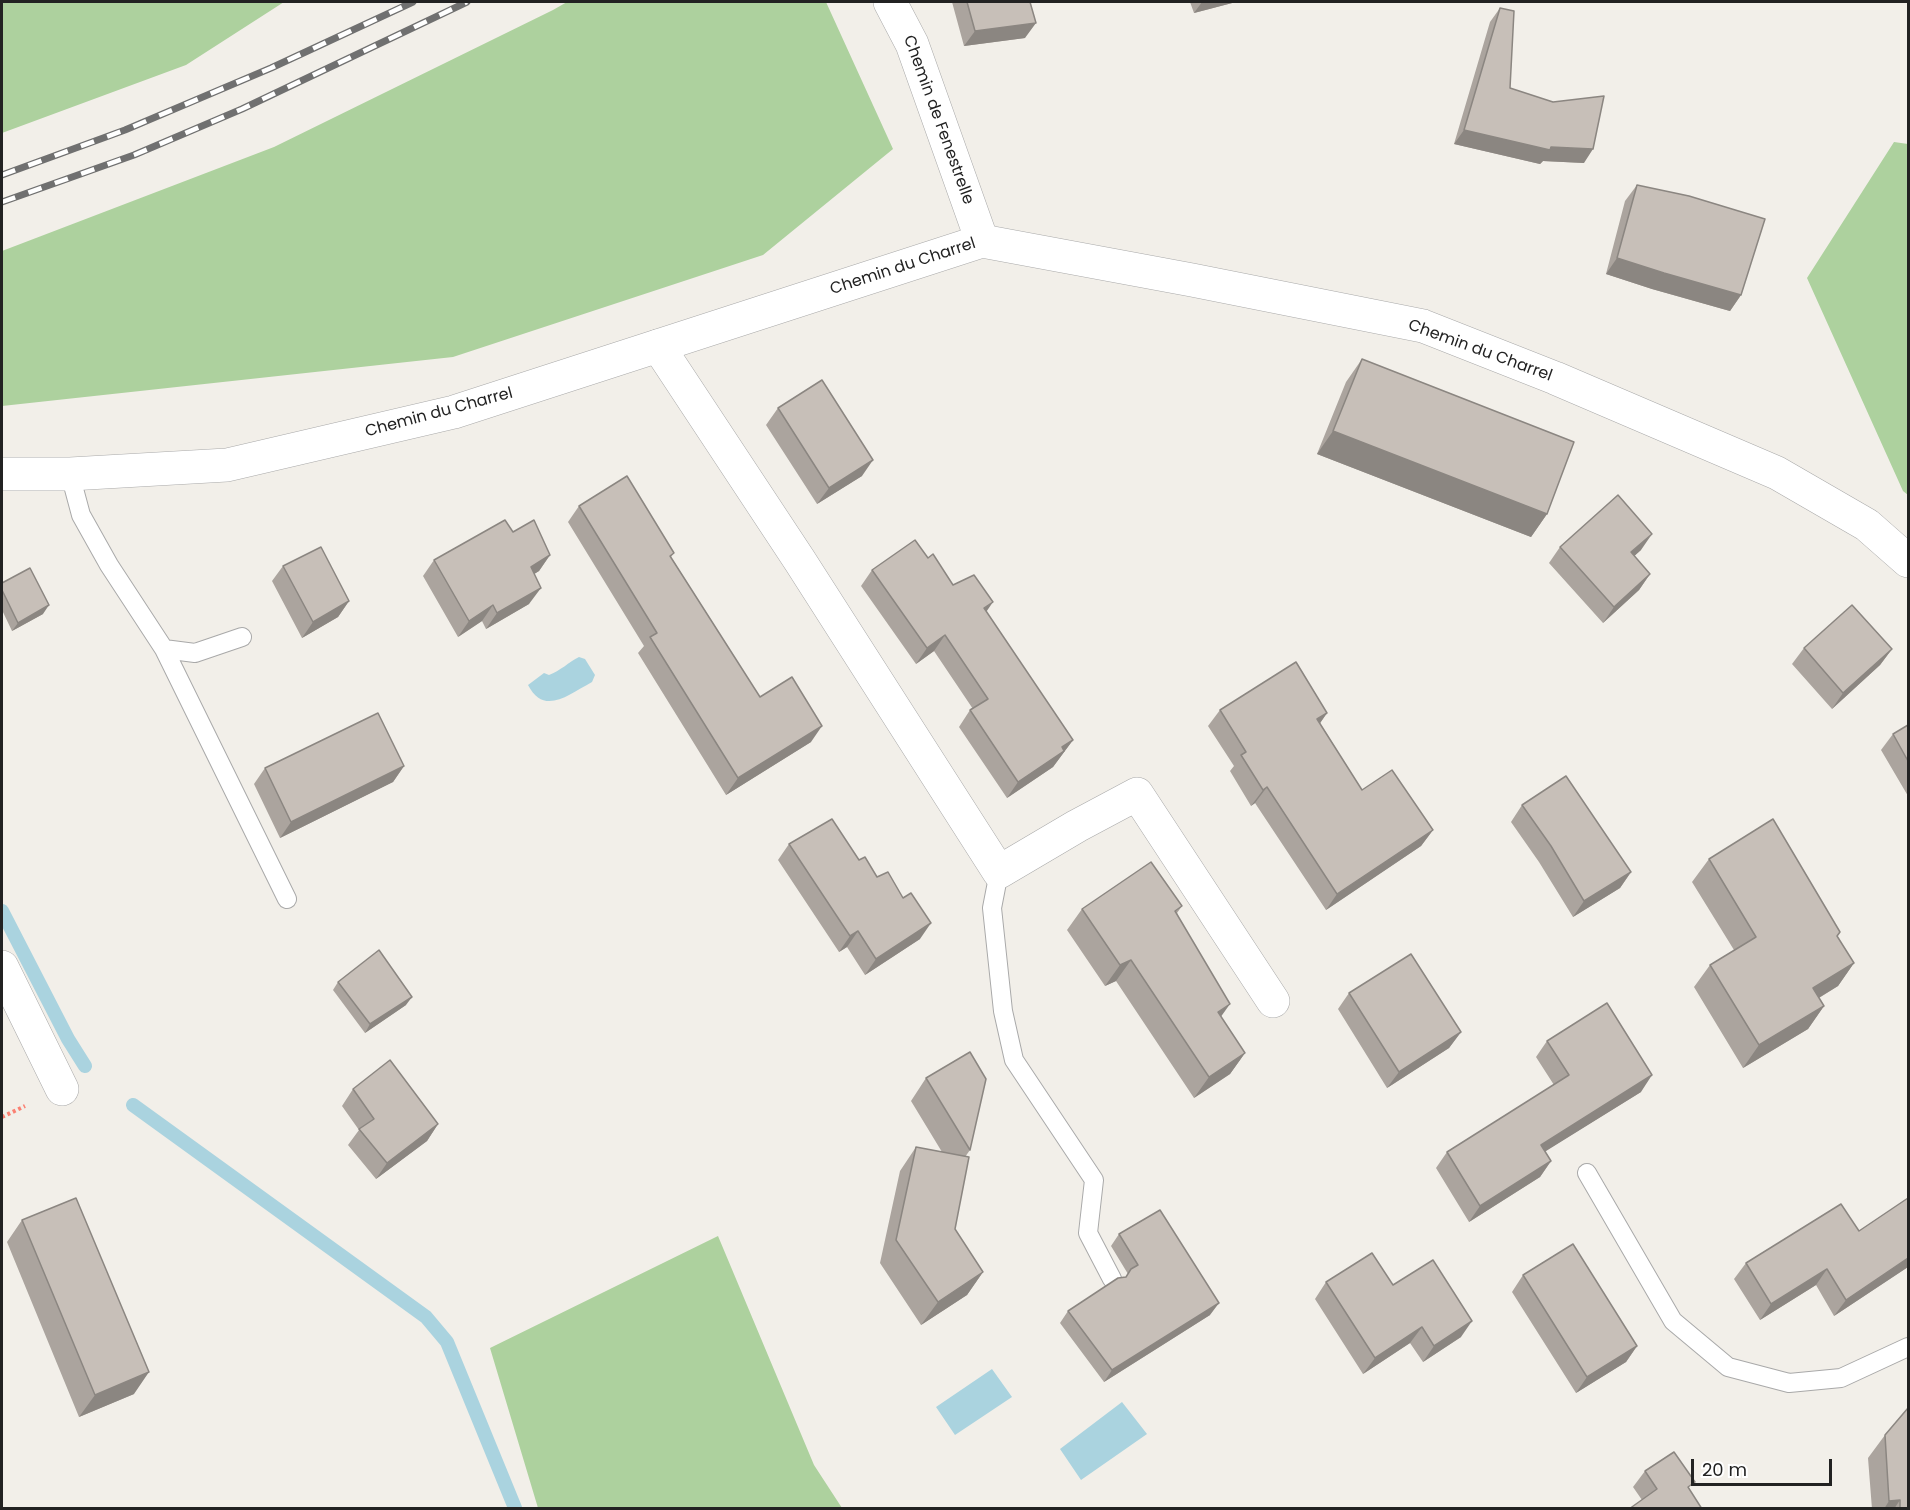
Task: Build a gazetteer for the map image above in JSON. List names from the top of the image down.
{
  "streets": {
    "street": ["Chemin de Fenestrelle", "Chemin du Charrel"]
  },
  "crossings": [
    ["Chemin de Fenestrelle", "Chemin du Charrel"]
  ],
  "scale_bar": "20 m"
}
